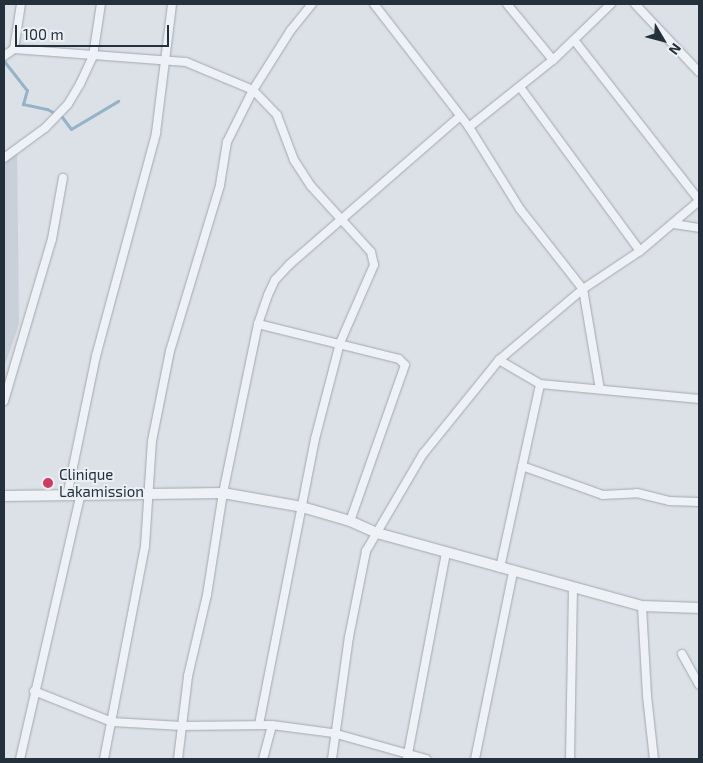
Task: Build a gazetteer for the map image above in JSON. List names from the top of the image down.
{
  "places": ["Clinique Lakamission"],
  "scale_bar": "100 m",
  "north": "bottom right"
}
